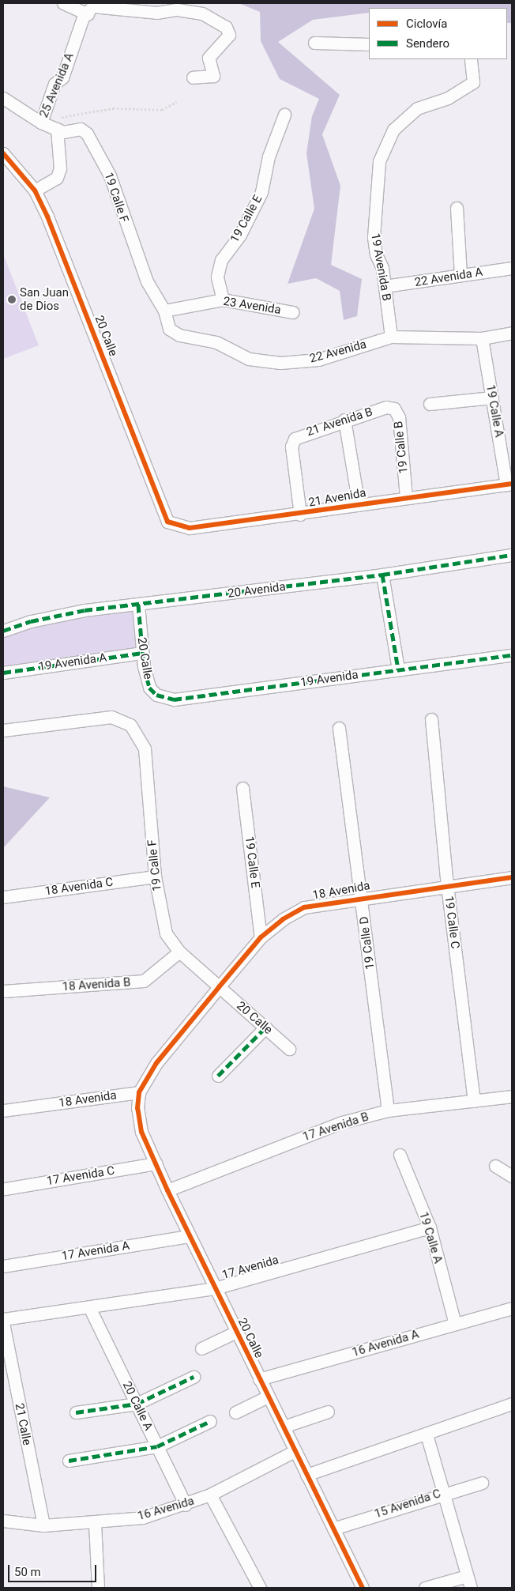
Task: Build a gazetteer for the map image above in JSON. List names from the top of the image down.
{
  "streets": {
    "street": [
      "25 Avenida A",
      "19 Calle F",
      "19 Calle E",
      "19 Avenida B",
      "22 Avenida A",
      "23 Avenida",
      "20 Calle",
      "22 Avenida",
      "19 Calle A",
      "21 Avenida B",
      "19 Calle B",
      "21 Avenida",
      "20 Avenida",
      "19 Avenida A",
      "19 Avenida",
      "18 Avenida C",
      "18 Avenida",
      "19 Calle C",
      "19 Calle D",
      "18 Avenida B",
      "17 Avenida B",
      "17 Avenida C",
      "17 Avenida A",
      "17 Avenida",
      "16 Avenida A",
      "20 Calle A",
      "21 Calle",
      "15 Avenida C",
      "16 Avenida"
    ]
  },
  "crossings": [
    ["25 Avenida A", "19 Calle F"],
    ["19 Calle F", "23 Avenida"],
    ["19 Calle F", "20 Calle"],
    ["19 Calle F", "22 Avenida"],
    ["19 Calle F", "18 Avenida C"],
    ["19 Calle F", "18 Avenida"],
    ["19 Calle F", "18 Avenida B"],
    ["19 Calle E", "23 Avenida"],
    ["19 Calle E", "18 Avenida"],
    ["19 Avenida B", "22 Avenida A"],
    ["19 Avenida B", "22 Avenida"],
    ["20 Calle", "21 Avenida"],
    ["20 Calle", "20 Avenida"],
    ["20 Calle", "19 Avenida A"],
    ["20 Calle", "19 Avenida"],
    ["20 Calle", "18 Avenida"],
    ["20 Calle", "17 Avenida B"],
    ["20 Calle", "17 Avenida C"],
    ["20 Calle", "17 Avenida A"],
    ["20 Calle", "17 Avenida"],
    ["20 Calle", "16 Avenida A"],
    ["20 Calle", "15 Avenida C"],
    ["20 Calle", "16 Avenida"],
    ["22 Avenida", "19 Calle A"],
    ["19 Calle A", "21 Avenida"],
    ["19 Calle A", "17 Avenida"],
    ["19 Calle A", "16 Avenida A"],
    ["21 Avenida B", "19 Calle B"],
    ["21 Avenida B", "21 Avenida"],
    ["19 Calle B", "21 Avenida"],
    ["18 Avenida", "19 Calle C"],
    ["18 Avenida", "19 Calle D"],
    ["19 Calle C", "17 Avenida B"],
    ["19 Calle D", "17 Avenida B"],
    ["17 Avenida", "20 Calle A"],
    ["20 Calle A", "16 Avenida"],
    ["21 Calle", "16 Avenida"]
  ],
  "places": ["San Juan de Dios"],
  "legend": ["Ciclovía", "Sendero"],
  "scale_bar": "50 m"
}
